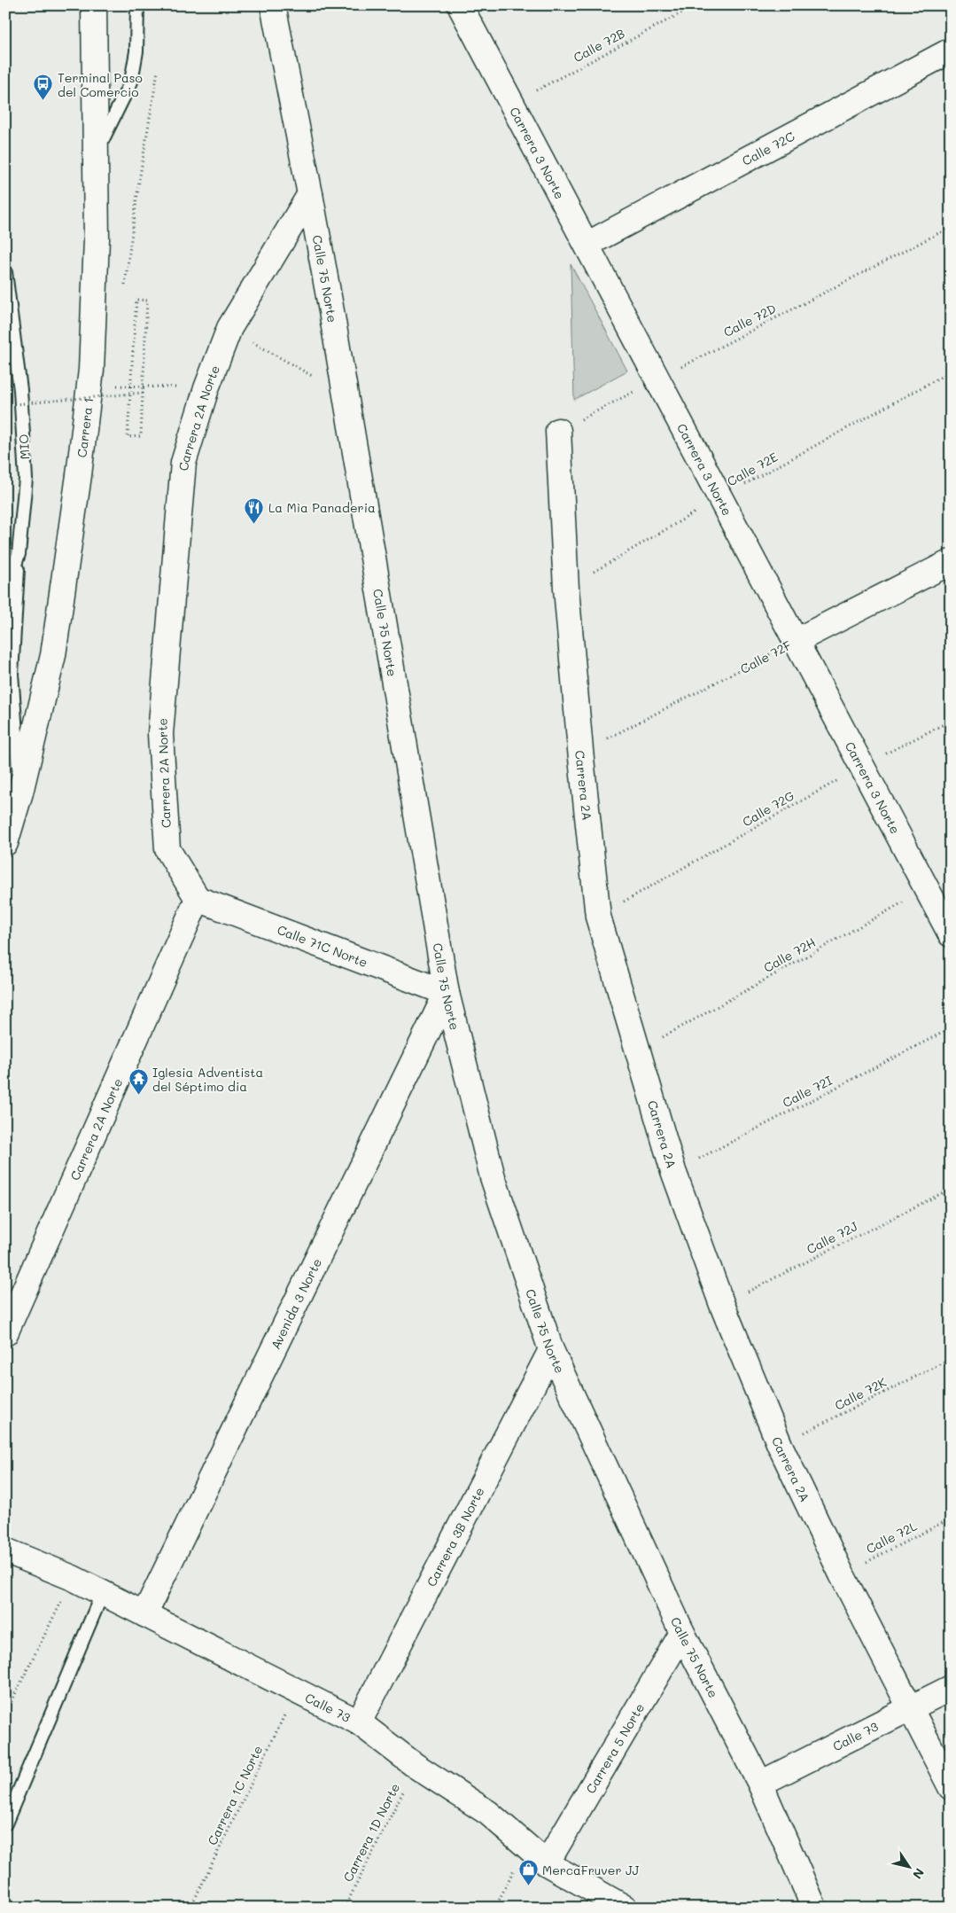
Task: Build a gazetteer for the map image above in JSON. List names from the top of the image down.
{
  "streets": {
    "main road": [
      "Calle 72C",
      "Carrera 3 Norte",
      "Calle 75 Norte",
      "Carrera 2A Norte",
      "Carrera 1",
      "Calle 72F",
      "Carrera 2A",
      "Calle 71C Norte",
      "Avenida 3 Norte",
      "Carrera 3B Norte",
      "Calle 73",
      "Carrera 5 Norte"
    ],
    "lane": ["MIO"],
    "path": [
      "Calle 72B",
      "Calle 72D",
      "Calle 72E",
      "Calle 72G",
      "Calle 72H",
      "Calle 72I",
      "Calle 72J",
      "Calle 72K",
      "Calle 72L",
      "Carrera 1C Norte",
      "Carrera 1D Norte"
    ]
  },
  "crossings": [
    ["Calle 72B", "Carrera 3 Norte"],
    ["Calle 72C", "Carrera 3 Norte"],
    ["Carrera 3 Norte", "Calle 72D"],
    ["Carrera 3 Norte", "Calle 72E"],
    ["Carrera 3 Norte", "Calle 72F"],
    ["Carrera 3 Norte", "Calle 72G"],
    ["Carrera 3 Norte", "Calle 72H"],
    ["Calle 75 Norte", "Carrera 2A Norte"],
    ["Calle 75 Norte", "Calle 71C Norte"],
    ["Calle 75 Norte", "Avenida 3 Norte"],
    ["Calle 75 Norte", "Carrera 3B Norte"],
    ["Calle 75 Norte", "Calle 73"],
    ["Calle 75 Norte", "Carrera 5 Norte"],
    ["Calle 72D", "Carrera 2A"],
    ["Carrera 2A Norte", "Calle 71C Norte"],
    ["Calle 72E", "Carrera 2A"],
    ["Calle 72F", "Carrera 2A"],
    ["Carrera 2A", "Calle 72G"],
    ["Carrera 2A", "Calle 72H"],
    ["Carrera 2A", "Calle 72I"],
    ["Carrera 2A", "Calle 72J"],
    ["Carrera 2A", "Calle 72K"],
    ["Carrera 2A", "Calle 72L"],
    ["Carrera 2A", "Calle 73"],
    ["Calle 71C Norte", "Avenida 3 Norte"],
    ["Avenida 3 Norte", "Calle 73"],
    ["Carrera 3B Norte", "Calle 73"],
    ["Calle 73", "Carrera 5 Norte"],
    ["Calle 73", "Carrera 1C Norte"],
    ["Calle 73", "Carrera 1D Norte"]
  ],
  "places": {
    "bus stop": ["Terminal Paso del Comercio"],
    "restaurant": ["La Mìa Panaderia"],
    "temple": ["Iglesia Adventista del Séptimo dia"],
    "shop": ["MercaFruver JJ"]
  },
  "north": "bottom right"
}
